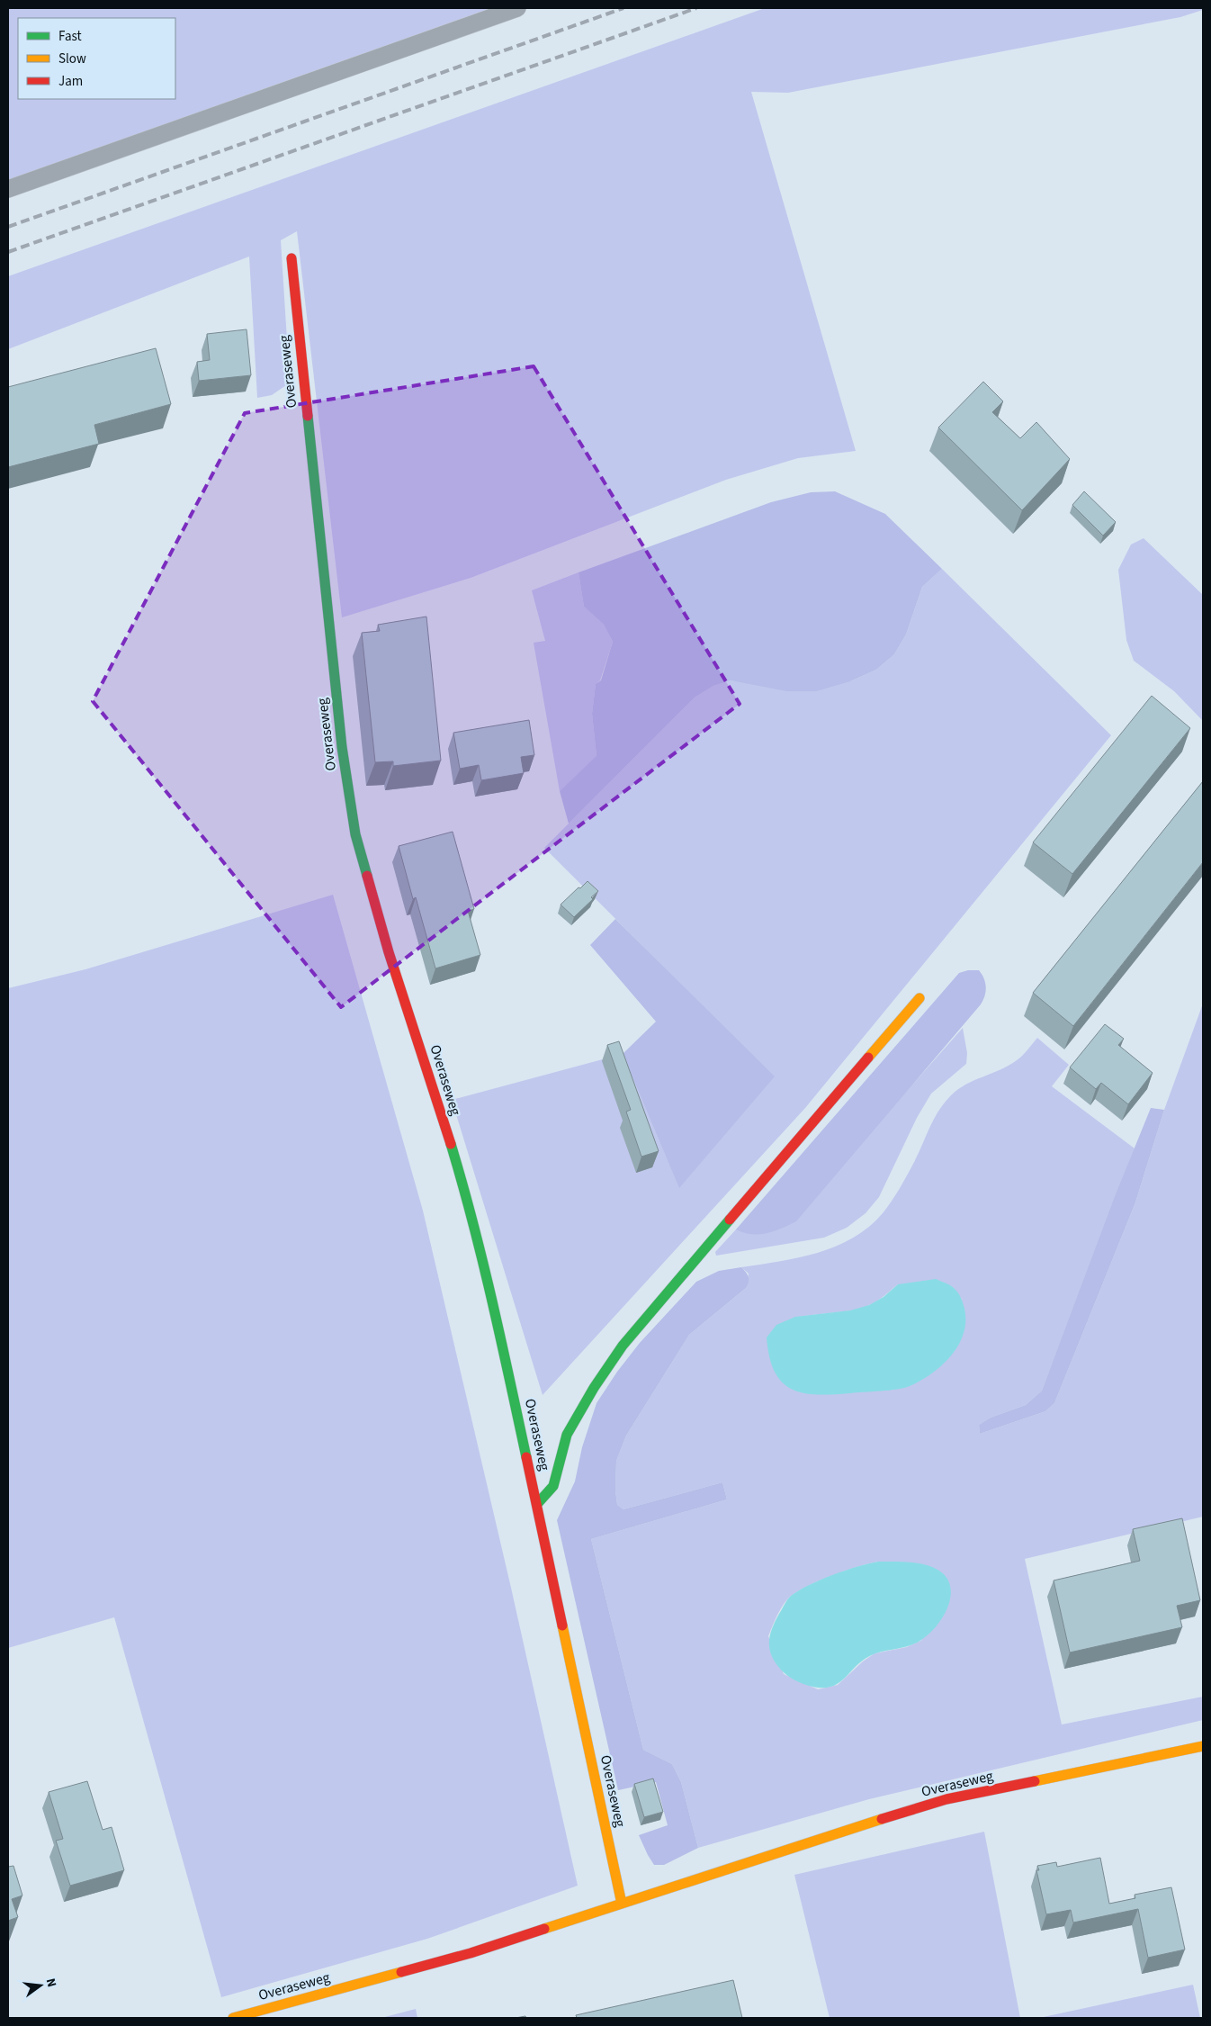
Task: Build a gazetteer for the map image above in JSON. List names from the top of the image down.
{
  "streets": {
    "street": ["Overaseweg"]
  },
  "legend": ["Fast", "Slow", "Jam"],
  "north": "right"
}
